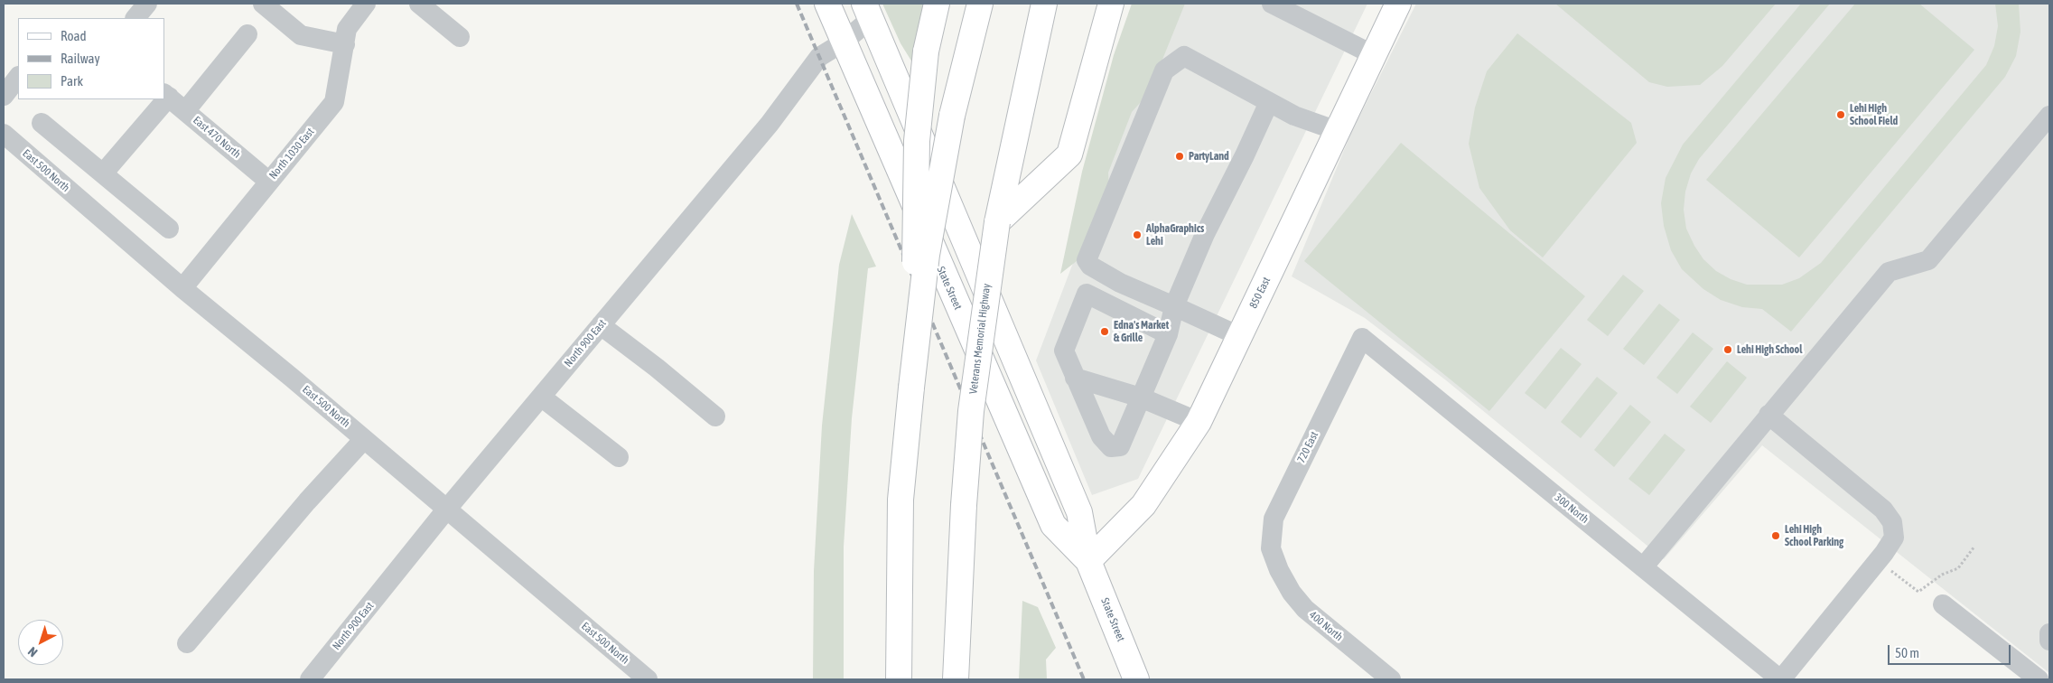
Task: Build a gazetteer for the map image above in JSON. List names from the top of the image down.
{
  "streets": {
    "main road": ["State Street", "850 East", "Veterans Memorial Highway"],
    "street": [
      "East 470 North",
      "North 1030 East",
      "East 500 North",
      "North 900 East",
      "720 East",
      "300 North",
      "400 North"
    ]
  },
  "crossings": [
    ["East 470 North", "North 1030 East"],
    ["North 1030 East", "East 500 North"],
    ["East 500 North", "North 900 East"],
    ["State Street", "850 East"],
    ["State Street", "North 900 East"],
    ["720 East", "300 North"],
    ["720 East", "400 North"]
  ],
  "places": [
    "Lehi High School Field",
    "PartyLand",
    "AlphaGraphics Lehi",
    "Edna's Market & Grille",
    "Lehi High School",
    "Lehi High School Parking"
  ],
  "legend": ["Road", "Railway", "Park"],
  "scale_bar": "50 m",
  "north": "bottom left"
}
